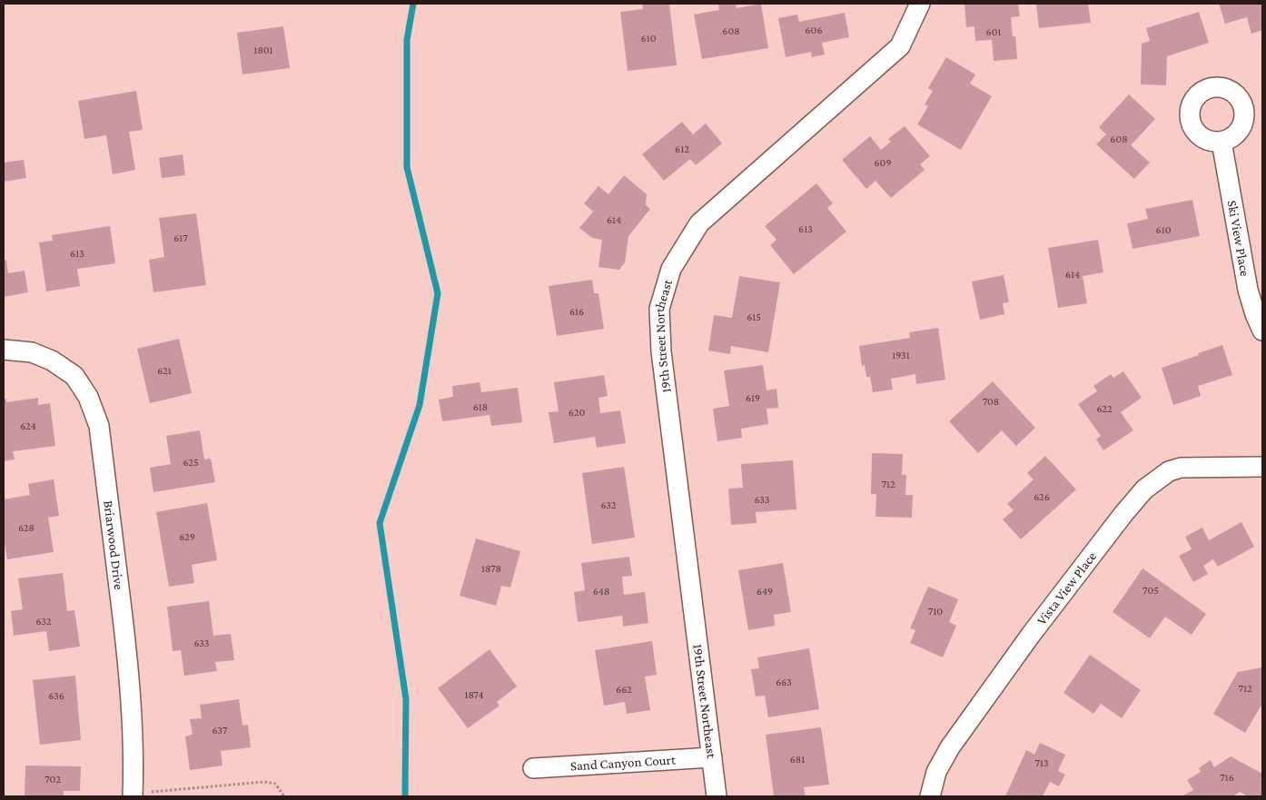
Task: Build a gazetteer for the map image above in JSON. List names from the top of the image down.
{
  "streets": {
    "street": [
      "Ski View Place",
      "19th Street Northeast",
      "Briarwood Drive",
      "Vista View Place",
      "Sand Canyon Court"
    ]
  },
  "crossings": [
    ["19th Street Northeast", "Sand Canyon Court"]
  ],
  "house_numbers": [
    "606",
    "608",
    "601",
    "610",
    "1801",
    "608",
    "612",
    "609",
    "614",
    "613",
    "610",
    "617",
    "613",
    "614",
    "616",
    "615",
    "1931",
    "621",
    "619",
    "708",
    "618",
    "622",
    "620",
    "624",
    "625",
    "712",
    "626",
    "633",
    "632",
    "628",
    "629",
    "1878",
    "705",
    "648",
    "649",
    "710",
    "632",
    "633",
    "663",
    "712",
    "662",
    "1874",
    "636",
    "637",
    "681",
    "713",
    "716",
    "702"
  ]
}
